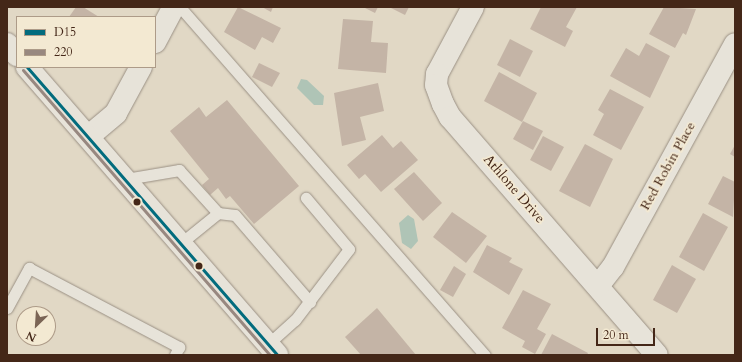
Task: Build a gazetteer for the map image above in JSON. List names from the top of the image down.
{
  "streets": {
    "street": ["Red Robin Place", "Athlone Drive"]
  },
  "crossings": [
    ["Red Robin Place", "Athlone Drive"]
  ],
  "lines": ["transit line D15", "transit line 220"],
  "legend": ["D15", "220"],
  "scale_bar": "20 m",
  "north": "bottom left"
}
